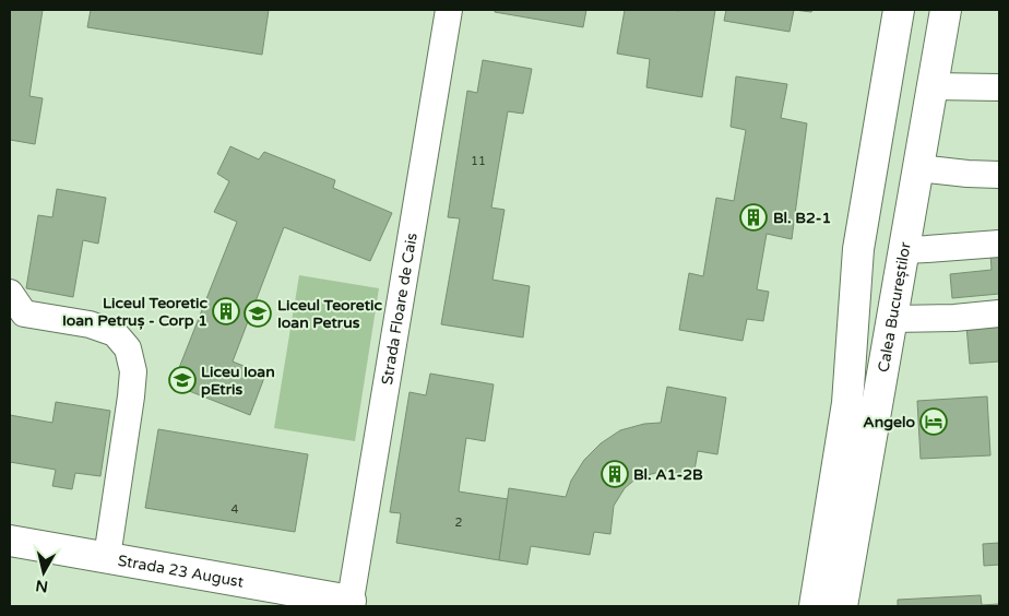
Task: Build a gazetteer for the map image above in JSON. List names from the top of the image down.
{
  "streets": {
    "main road": ["Calea Bucureștilor", "Strada 23 August"],
    "street": ["Strada Floare de Cais"]
  },
  "crossings": [
    ["Strada Floare de Cais", "Strada 23 August"]
  ],
  "places": {
    "building": ["Bl. B2-1", "Liceul Teoretic Ioan Petruș - Corp 1", "Bl. A1-2B"],
    "school or university": ["Liceul Teoretic Ioan Petrus", "Liceu Ioan pEtris"],
    "hotel": ["Angelo"]
  },
  "house_numbers": ["11", "4", "2"],
  "north": "bottom"
}
